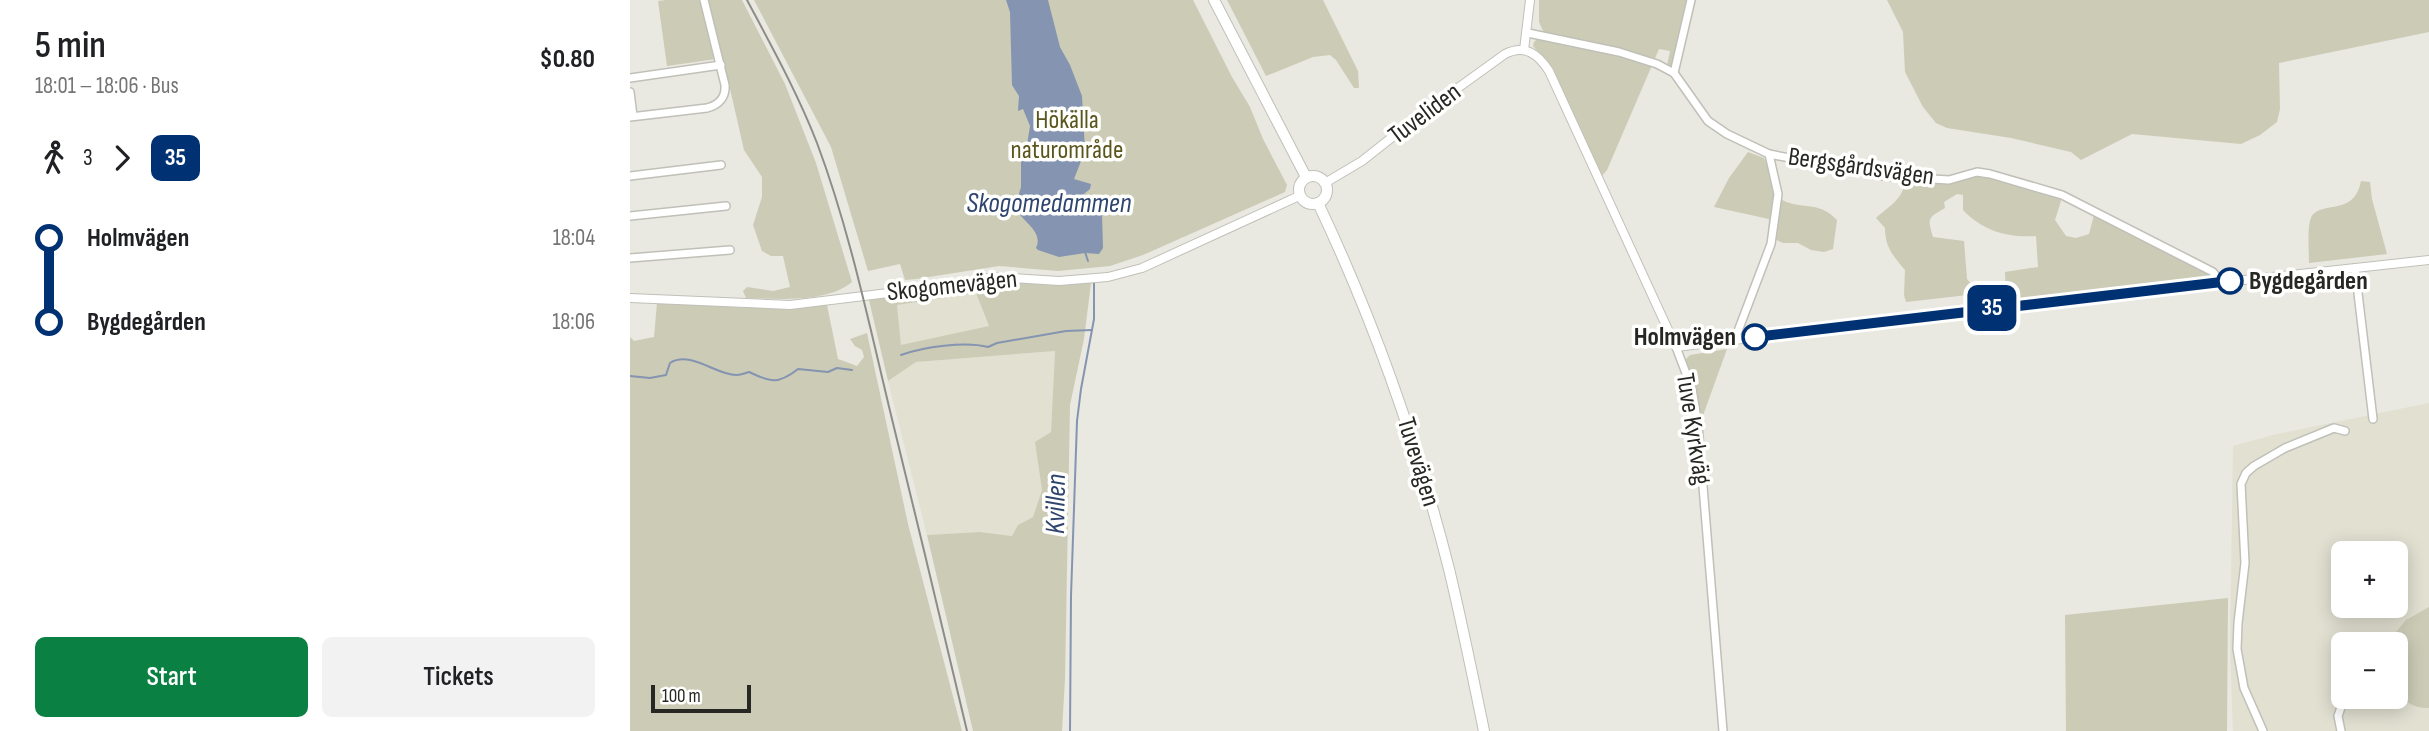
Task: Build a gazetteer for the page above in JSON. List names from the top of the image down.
{
  "streets": {
    "main road": ["Tuvevägen"],
    "street": [
      "Tuveliden",
      "Bergsgårdsvägen",
      "Skogomevägen",
      "Tuve Kyrkväg"
    ]
  },
  "crossings": [
    ["Tuveliden", "Skogomevägen"],
    ["Tuveliden", "Tuve Kyrkväg"],
    ["Tuveliden", "Tuvevägen"],
    ["Skogomevägen", "Tuvevägen"]
  ],
  "water": ["Skogomedammen", "Kvillen"],
  "parks": ["Hökälla naturområde"],
  "places": ["Bygdegården", "Holmvägen"],
  "lines": ["bus line 35"],
  "scale_bar": "100 m",
  "page": {
    "heading": ["5 min", "18:01 – 18:06 · Bus", "$0.80"],
    "on_map": "35",
    "legs": ["3", "35"],
    "list": [
      {
        "name": "Holmvägen",
        "value": "18:04"
      },
      {
        "name": "Bygdegården",
        "value": "18:06"
      }
    ],
    "map_buttons": ["+", "−"],
    "buttons": ["Start", "Tickets"],
    "scale": "100 m"
  }
}
